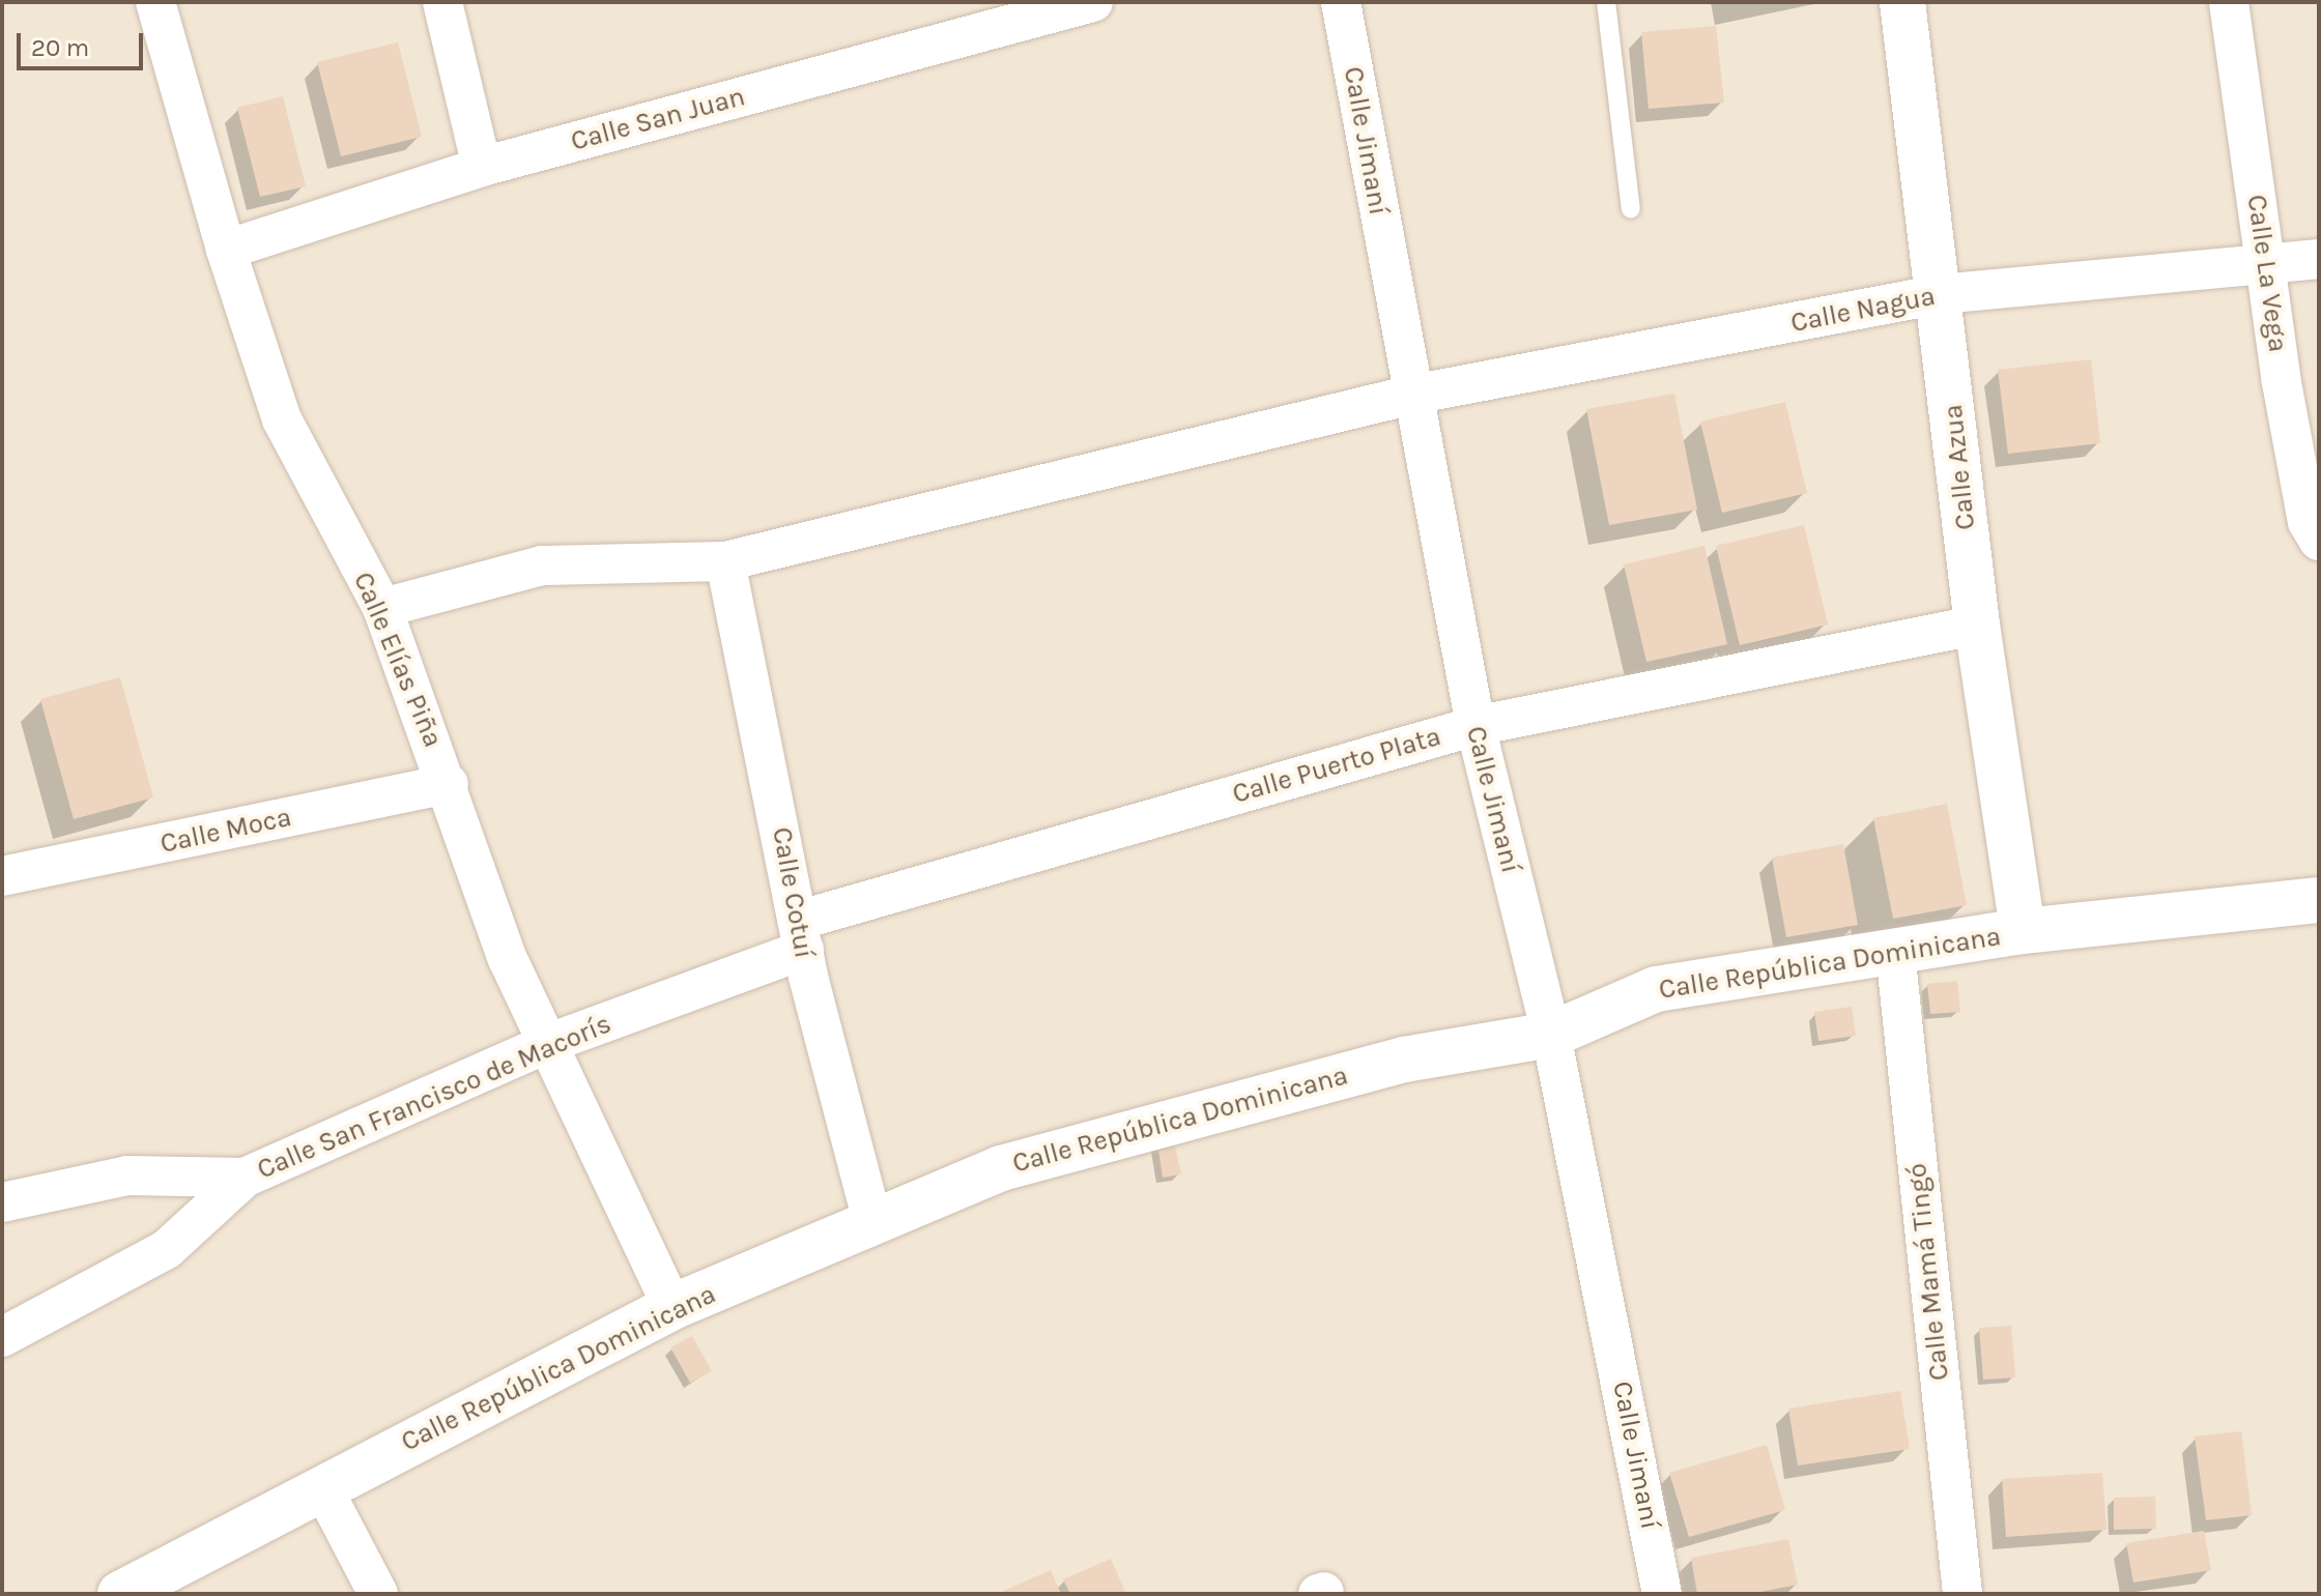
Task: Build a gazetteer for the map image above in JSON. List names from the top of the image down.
{
  "streets": {
    "street": [
      "Calle San Juan",
      "Calle Jimaní",
      "Calle La Vega",
      "Calle Nagua",
      "Calle Azua",
      "Calle Elías Piña",
      "Calle Puerto Plata",
      "Calle Moca",
      "Calle Cotuí",
      "Calle República Dominicana",
      "Calle San Francisco de Macorís",
      "Calle Mamá Tingó"
    ]
  },
  "crossings": [
    ["Calle San Juan", "Calle Elías Piña"],
    ["Calle Jimaní", "Calle Nagua"],
    ["Calle Jimaní", "Calle Puerto Plata"],
    ["Calle Jimaní", "Calle República Dominicana"],
    ["Calle La Vega", "Calle Nagua"],
    ["Calle Nagua", "Calle Azua"],
    ["Calle Nagua", "Calle Elías Piña"],
    ["Calle Nagua", "Calle Cotuí"],
    ["Calle Azua", "Calle Puerto Plata"],
    ["Calle Azua", "Calle República Dominicana"],
    ["Calle Elías Piña", "Calle Moca"],
    ["Calle Elías Piña", "Calle República Dominicana"],
    ["Calle Elías Piña", "Calle San Francisco de Macorís"],
    ["Calle Puerto Plata", "Calle Cotuí"],
    ["Calle Puerto Plata", "Calle San Francisco de Macorís"],
    ["Calle Cotuí", "Calle República Dominicana"],
    ["Calle Cotuí", "Calle San Francisco de Macorís"],
    ["Calle República Dominicana", "Calle Mamá Tingó"]
  ],
  "scale_bar": "20 m"
}
